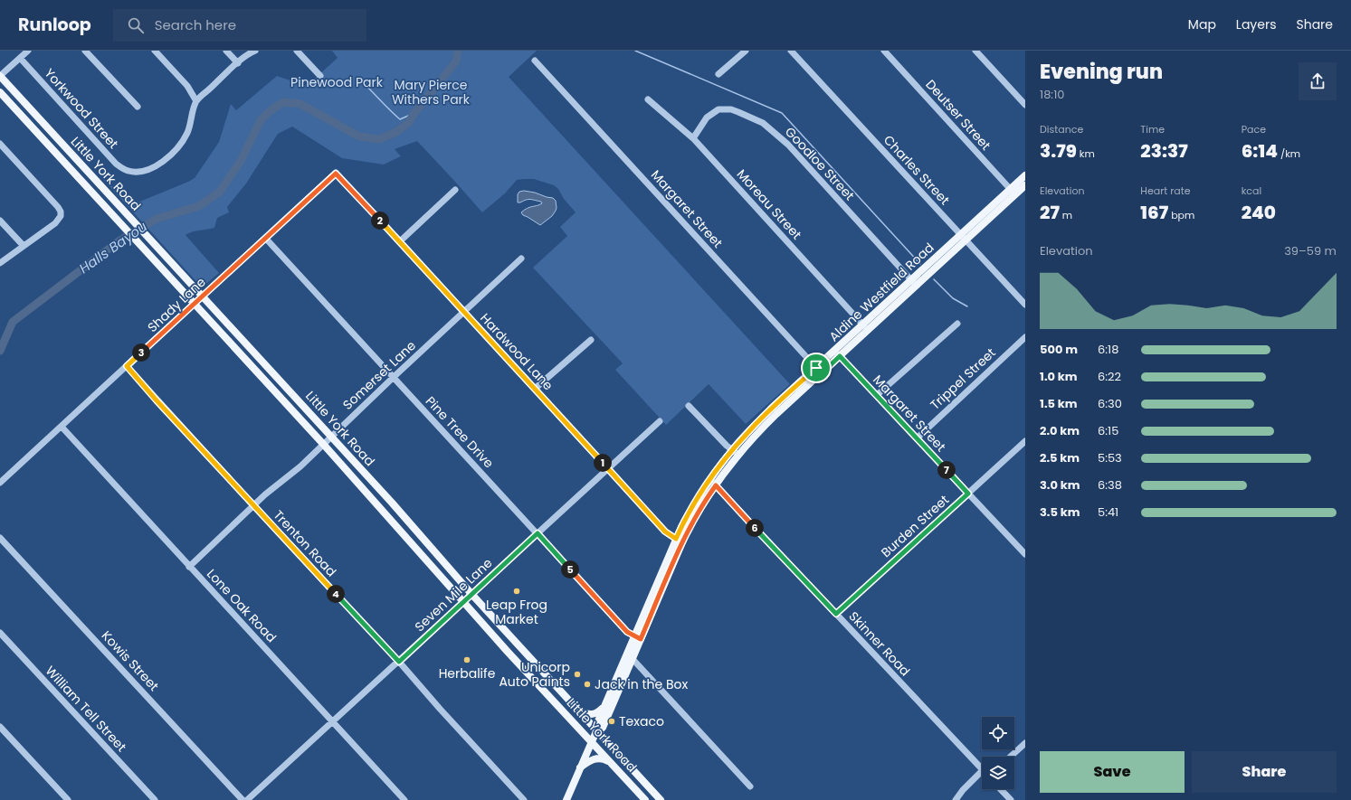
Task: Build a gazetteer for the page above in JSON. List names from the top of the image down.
{
  "streets": {
    "main road": ["Little York Road", "Aldine Westfield Road"],
    "street": [
      "Yorkwood Street",
      "Deutser Street",
      "Goodloe Street",
      "Charles Street",
      "Moreau Street",
      "Margaret Street",
      "Shady Lane",
      "Hardwood Lane",
      "Somerset Lane",
      "Trippel Street",
      "Pine Tree Drive",
      "Burden Street",
      "Trenton Road",
      "Seven Mile Lane",
      "Lone Oak Road",
      "Skinner Road",
      "Kowis Street",
      "William Tell Street"
    ]
  },
  "crossings": [
    ["Deutser Street", "Aldine Westfield Road"],
    ["Goodloe Street", "Moreau Street"],
    ["Goodloe Street", "Aldine Westfield Road"],
    ["Charles Street", "Aldine Westfield Road"],
    ["Little York Road", "Aldine Westfield Road"],
    ["Little York Road", "Shady Lane"],
    ["Little York Road", "Somerset Lane"],
    ["Little York Road", "Seven Mile Lane"],
    ["Moreau Street", "Aldine Westfield Road"],
    ["Margaret Street", "Aldine Westfield Road"],
    ["Margaret Street", "Trippel Street"],
    ["Margaret Street", "Burden Street"],
    ["Aldine Westfield Road", "Hardwood Lane"],
    ["Aldine Westfield Road", "Pine Tree Drive"],
    ["Aldine Westfield Road", "Skinner Road"],
    ["Shady Lane", "Hardwood Lane"],
    ["Shady Lane", "Pine Tree Drive"],
    ["Shady Lane", "Trenton Road"],
    ["Shady Lane", "Lone Oak Road"],
    ["Hardwood Lane", "Somerset Lane"],
    ["Hardwood Lane", "Seven Mile Lane"],
    ["Somerset Lane", "Pine Tree Drive"],
    ["Somerset Lane", "Trenton Road"],
    ["Somerset Lane", "Lone Oak Road"],
    ["Pine Tree Drive", "Seven Mile Lane"],
    ["Burden Street", "Skinner Road"],
    ["Trenton Road", "Seven Mile Lane"],
    ["Seven Mile Lane", "Lone Oak Road"]
  ],
  "water": ["Halls Bayou"],
  "parks": ["Pinewood Park", "Mary Pierce Withers Park"],
  "places": [
    "Leap Frog Market",
    "Herbalife",
    "Unicorp Auto Paints",
    "Jack in the Box",
    "Texaco"
  ],
  "page": {
    "header": "Runloop",
    "search": "Search here",
    "nav": ["Map", "Layers", "Share"],
    "heading": ["Evening run", "18:10"],
    "stats": [
      ["Distance", "3.79 km"],
      ["Time", "23:37"],
      ["Pace", "6:14 /km"],
      ["Elevation", "27 m"],
      ["Heart rate", "167 bpm"],
      ["kcal", "240"]
    ],
    "pins": [
      "2",
      "3",
      "1",
      "7",
      "6",
      "5",
      "4"
    ],
    "chart": ["Elevation", "39–59 m"],
    "list": [
      {
        "name": "500 m",
        "note": "6:18"
      },
      {
        "name": "1.0 km",
        "note": "6:22"
      },
      {
        "name": "1.5 km",
        "note": "6:30"
      },
      {
        "name": "2.0 km",
        "note": "6:15"
      },
      {
        "name": "2.5 km",
        "note": "5:53"
      },
      {
        "name": "3.0 km",
        "note": "6:38"
      },
      {
        "name": "3.5 km",
        "note": "5:41"
      }
    ],
    "buttons": ["Save", "Share"]
  }
}
